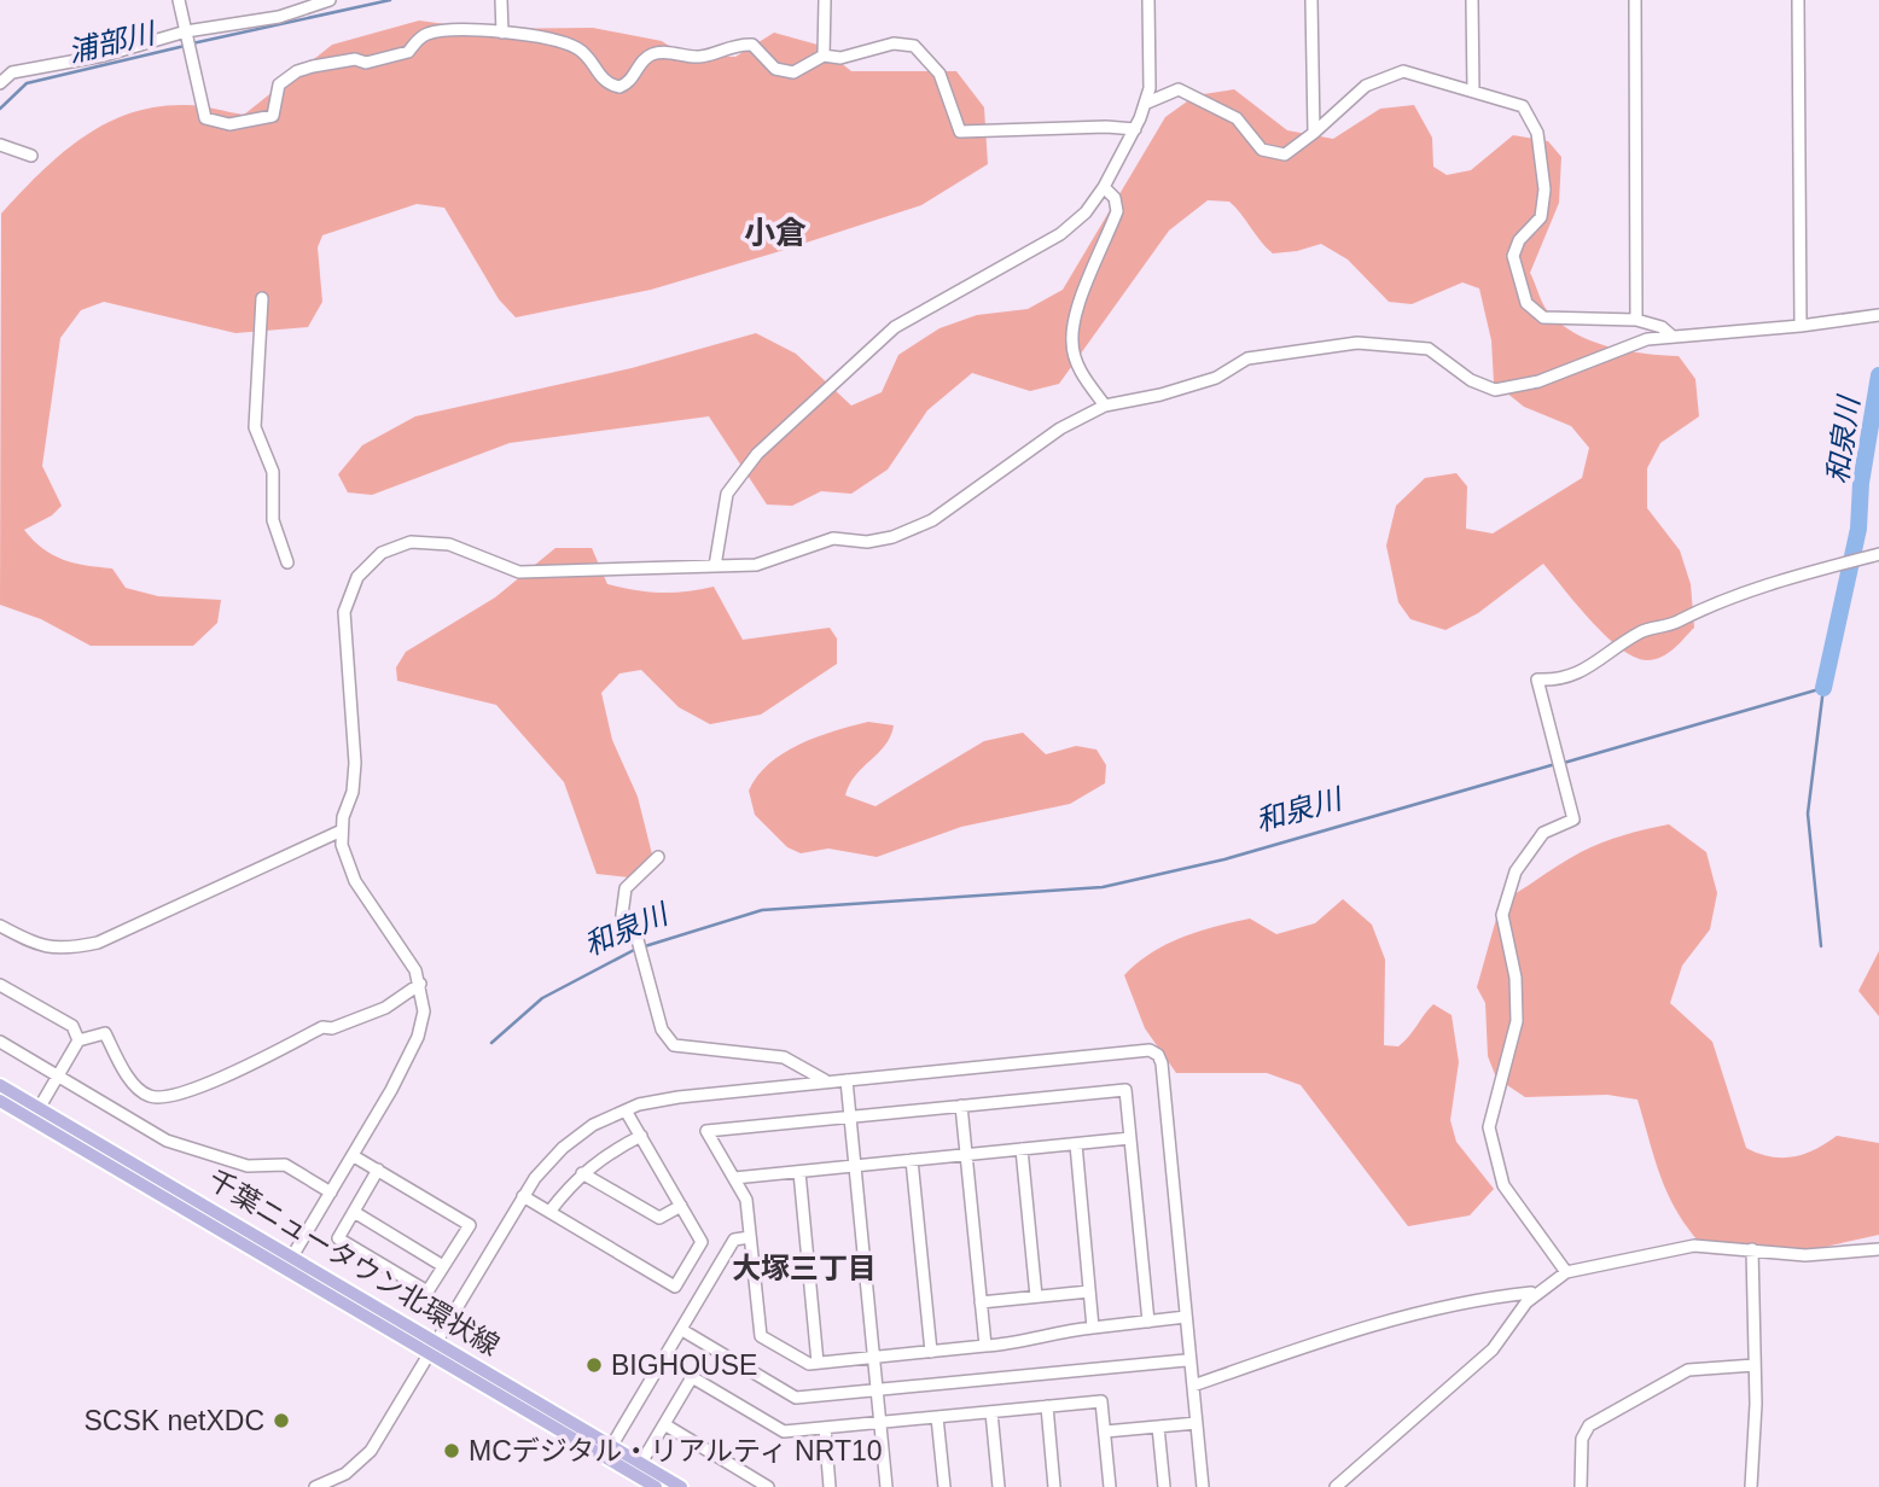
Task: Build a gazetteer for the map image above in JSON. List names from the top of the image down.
{
  "streets": {
    "main road": ["千葉ニュータウン北環状線"]
  },
  "districts": ["小倉", "大塚三丁目"],
  "water": ["浦部川", "和泉川"],
  "places": ["BIGHOUSE", "SCSK netXDC", "MCデジタル・リアルティ NRT10"]
}
